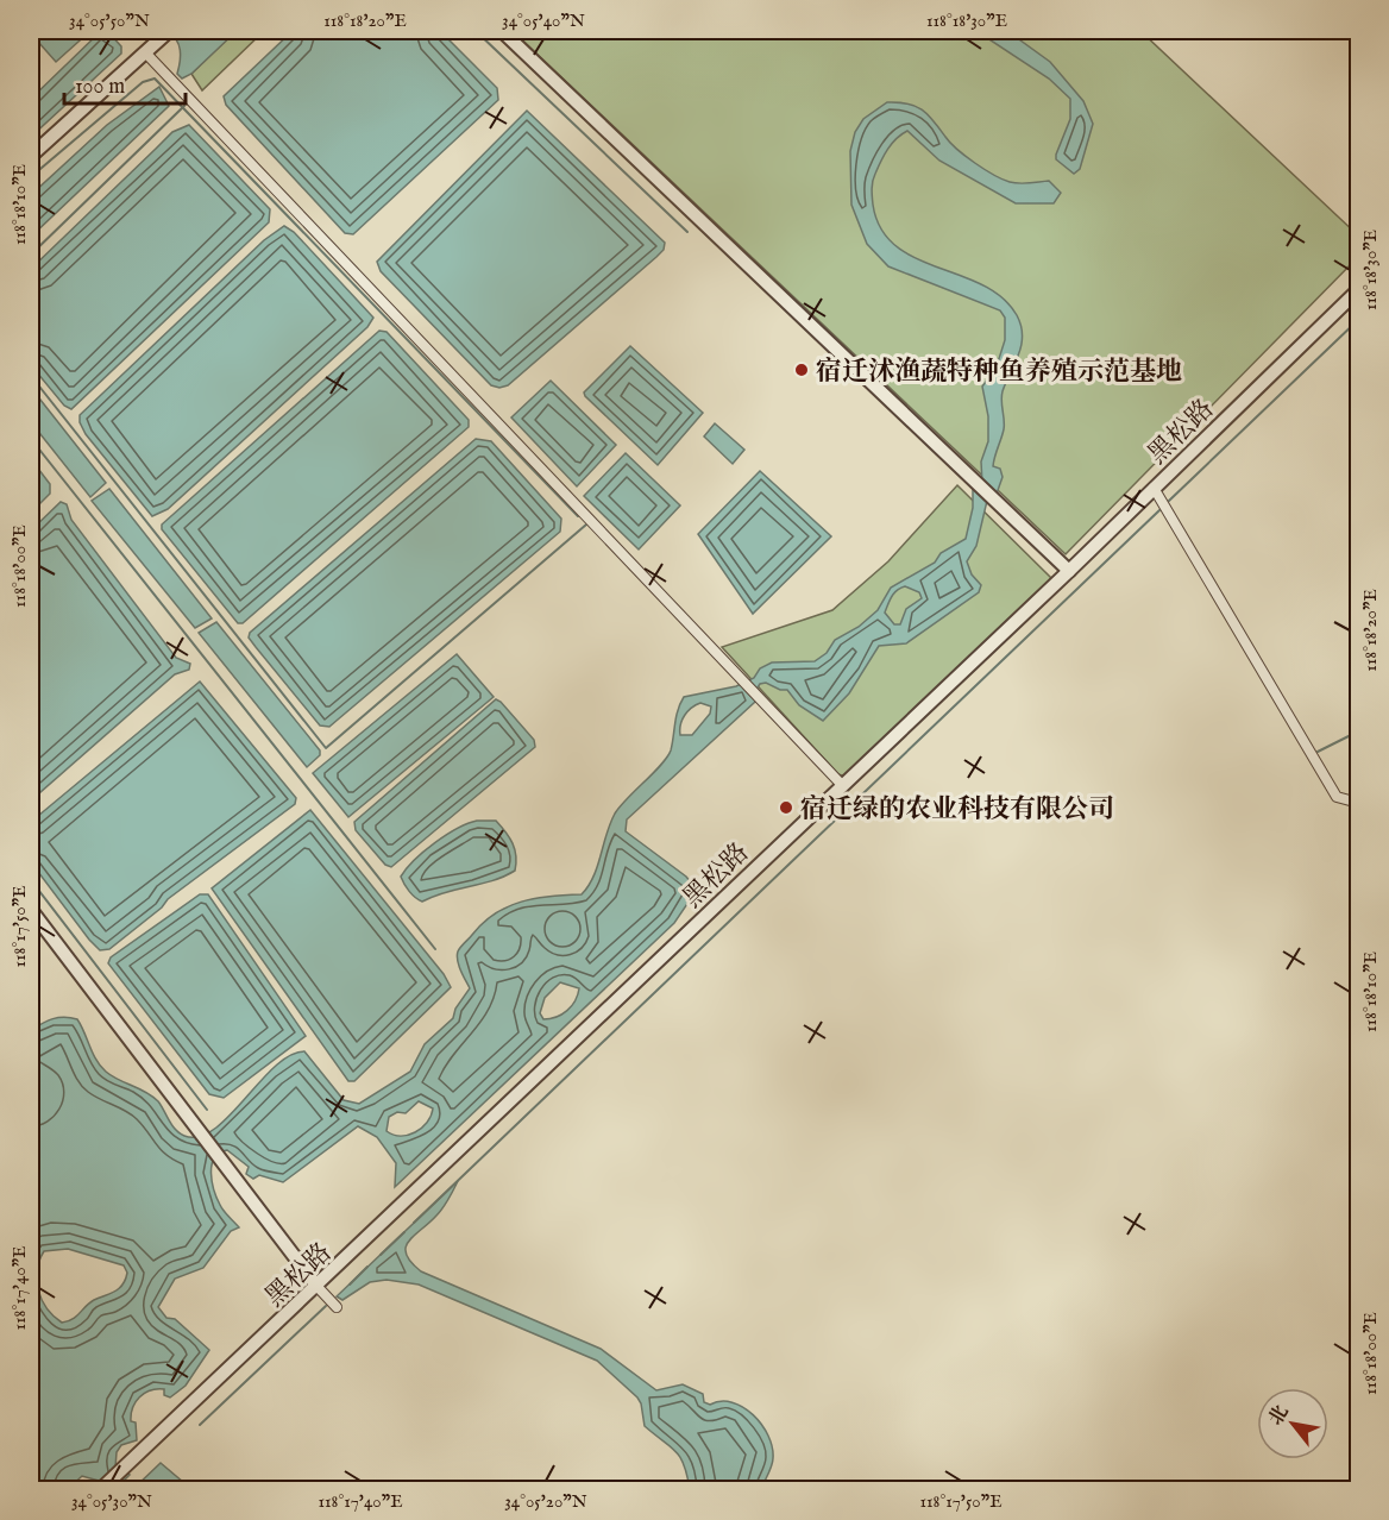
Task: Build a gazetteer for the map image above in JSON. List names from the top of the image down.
{
  "streets": {
    "street": ["黑松路"]
  },
  "places": ["宿迁沭渔蔬特种鱼养殖示范基地", "宿迁绿的农业科技有限公司"],
  "scale_bar": "100 m",
  "north": "top left",
  "coordinates": [
    "34°05'50\"N",
    "118°18'20\"E",
    "34°05'40\"N",
    "118°18'30\"E",
    "118°18'10\"E",
    "118°18'00\"E",
    "118°17'50\"E",
    "118°17'40\"E",
    "34°05'30\"N",
    "34°05'20\"N"
  ]
}
